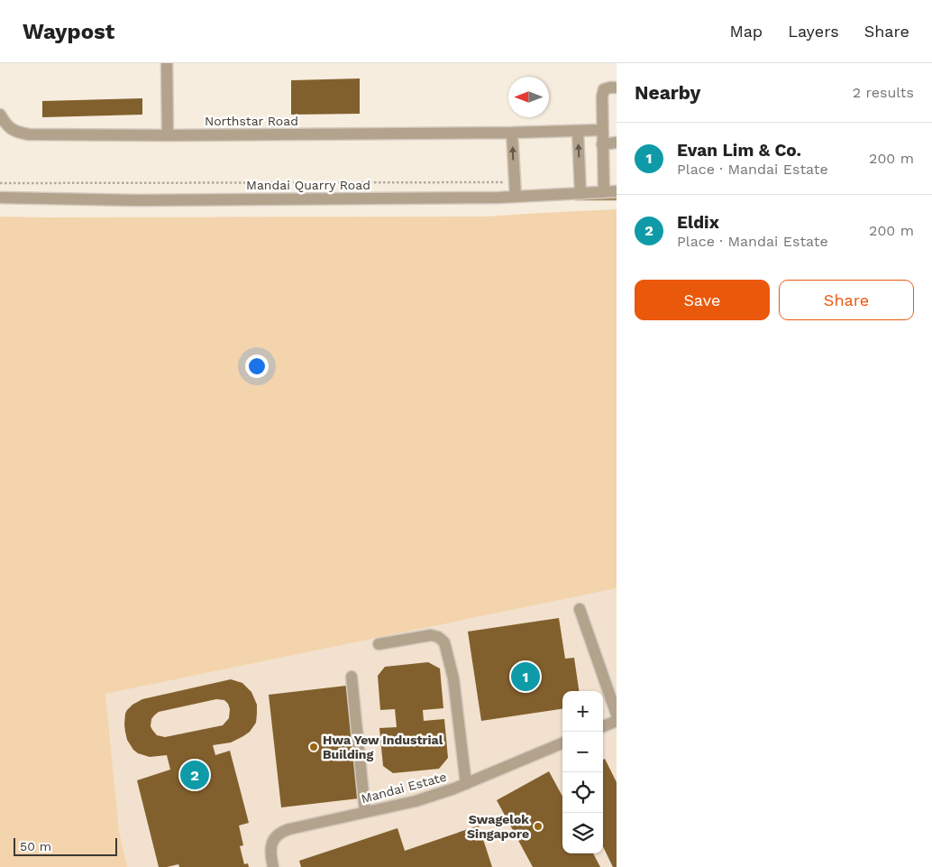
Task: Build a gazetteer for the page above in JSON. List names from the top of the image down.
{
  "streets": {
    "street": ["Northstar Road", "Mandai Quarry Road", "Mandai Estate"]
  },
  "places": ["Hwa Yew Industrial Building", "Swagelok Singapore"],
  "scale_bar": "50 m",
  "north": "left",
  "page": {
    "header": "Waypost",
    "nav": ["Map", "Layers", "Share"],
    "heading": ["Nearby", "2 results"],
    "list": [
      {
        "mark": "1",
        "name": "Evan Lim & Co.",
        "note": "Place · Mandai Estate",
        "value": "200 m"
      },
      {
        "mark": "2",
        "name": "Eldix",
        "note": "Place · Mandai Estate",
        "value": "200 m"
      }
    ],
    "buttons": ["Save", "Share"],
    "pins": ["1", "2"],
    "map_buttons": ["+", "−"],
    "scale": "50 m"
  }
}
